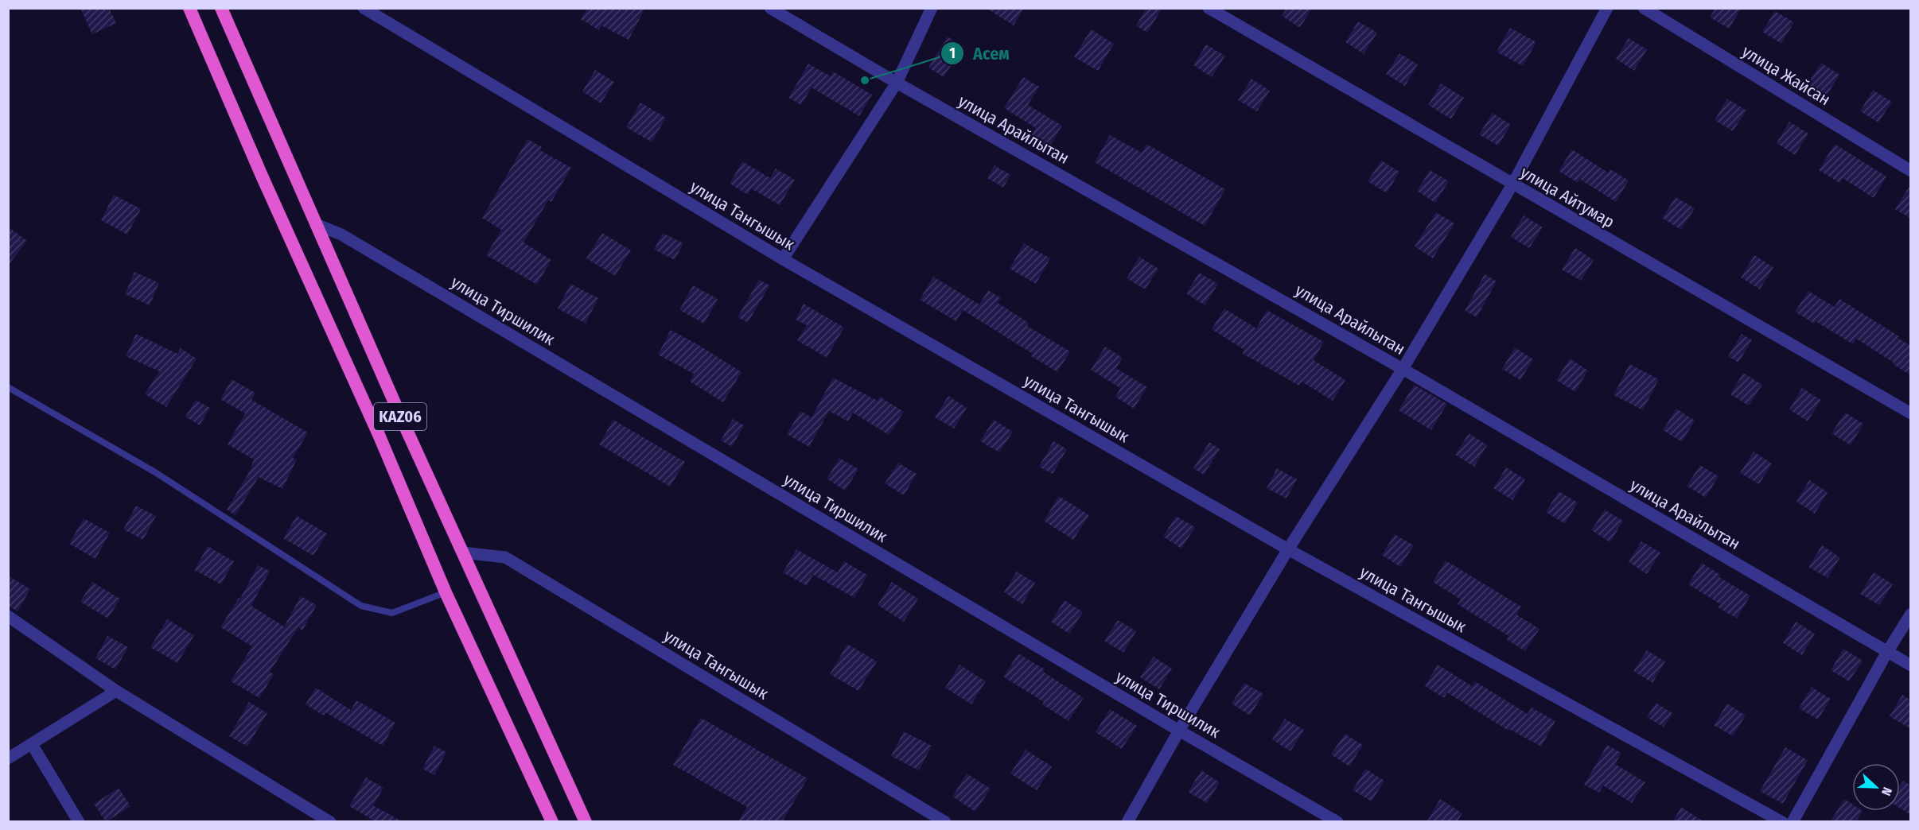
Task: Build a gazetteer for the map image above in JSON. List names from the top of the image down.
{
  "streets": {
    "highway": ["KАZ06"],
    "street": [
      "улица Жайсан",
      "улица Арайлытан",
      "улица Айтумар",
      "улица Тангышык",
      "улица Тиршилик"
    ]
  },
  "crossings": [
    ["улица Тангышык", "KАZ06"],
    ["улица Тиршилик", "KАZ06"]
  ],
  "places": ["Асем"],
  "north": "right"
}
